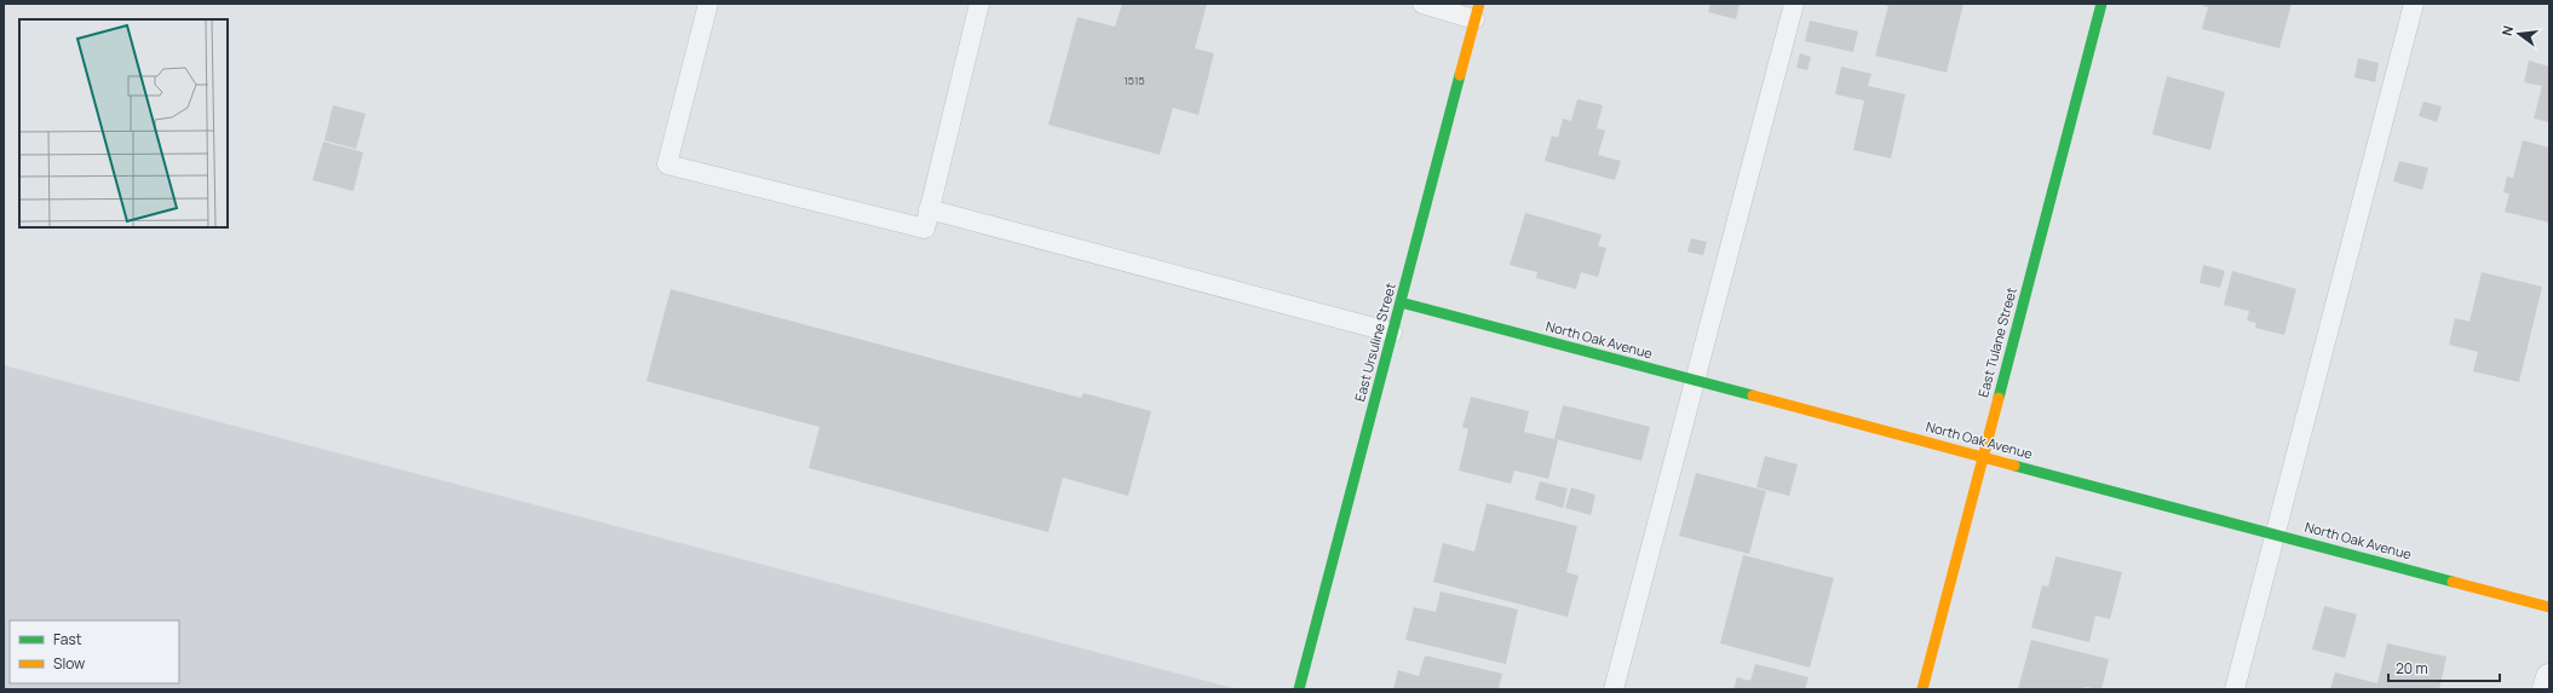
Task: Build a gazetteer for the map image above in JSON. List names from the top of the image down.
{
  "streets": {
    "street": ["North Oak Avenue", "East Ursuline Street", "East Tulane Street"]
  },
  "crossings": [
    ["North Oak Avenue", "East Ursuline Street"],
    ["North Oak Avenue", "East Tulane Street"]
  ],
  "house_numbers": ["1515"],
  "legend": ["Fast", "Slow"],
  "scale_bar": "20 m",
  "north": "left"
}
